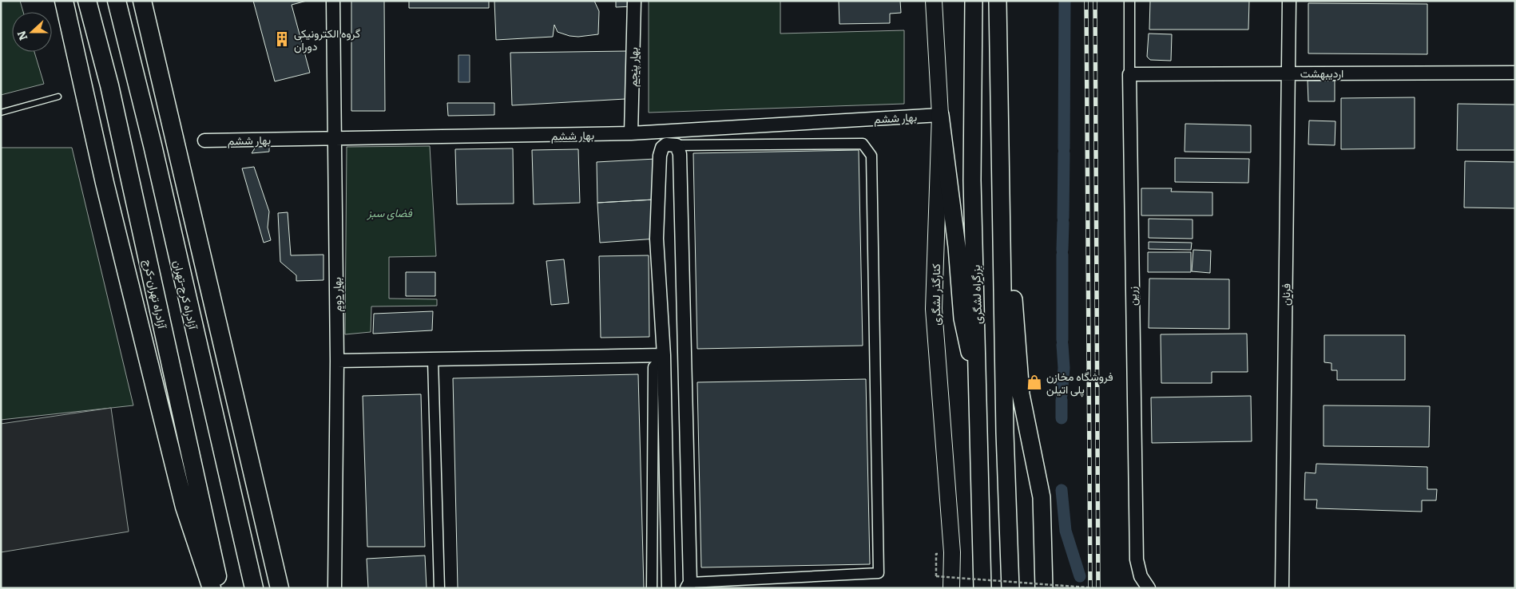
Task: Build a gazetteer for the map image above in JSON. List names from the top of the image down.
{
  "streets": {
    "highway": ["آزادراه تهران-کرج", "آزادراه کرج-تهران", "بزرگراه لشگری"],
    "main road": ["کنارگذر لشگری"],
    "street": [
      "بهار پنجم",
      "اردیبهشت",
      "بهار ششم",
      "بهار دوم",
      "فرنان",
      "زرین"
    ]
  },
  "crossings": [
    ["بهار پنجم", "بهار ششم"],
    ["اردیبهشت", "فرنان"],
    ["اردیبهشت", "زرین"],
    ["بهار ششم", "بهار دوم"],
    ["بهار ششم", "کنارگذر لشگری"]
  ],
  "parks": ["فضای سبز"],
  "places": {
    "building": ["گروه الکترونیکی دوران"],
    "shop": ["فروشگاه مخازن پلی اتیلن"]
  },
  "north": "left"
}
